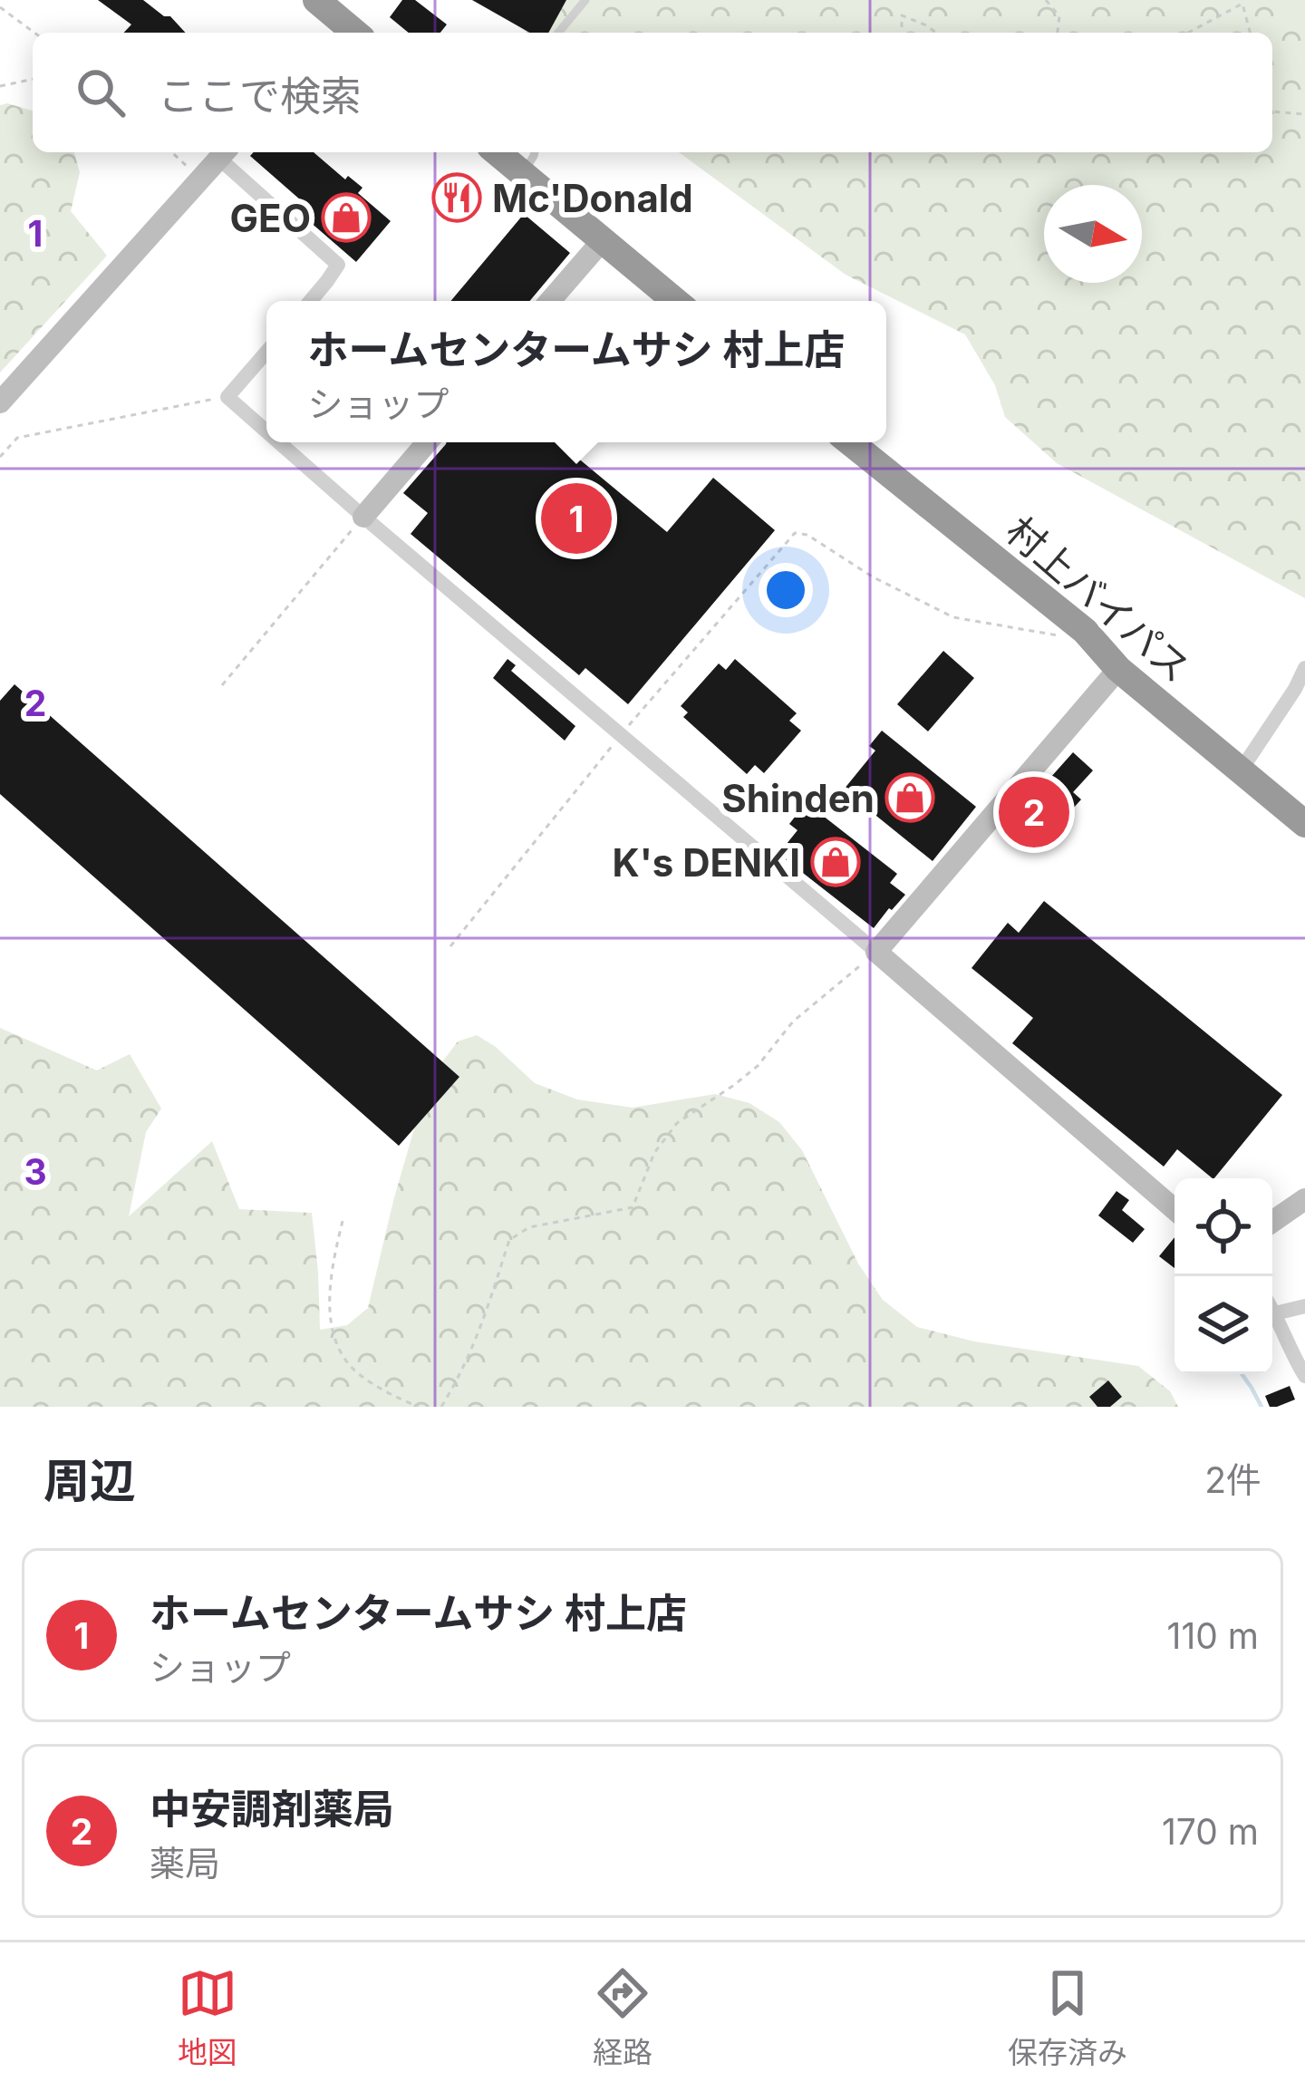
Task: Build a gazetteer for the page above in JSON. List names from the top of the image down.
{
  "streets": {
    "highway": ["村上バイパス"]
  },
  "places": {
    "restaurant": ["Mc'Donald"],
    "shop": ["GEO", "Shinden", "K's DENKI"]
  },
  "north": "right",
  "page": {
    "search": "ここで検索",
    "popup": ["ホームセンタームサシ 村上店", "ショップ"],
    "pins": ["1", "2"],
    "heading": ["周辺", "2件"],
    "list": [
      {
        "mark": "1",
        "name": "ホームセンタームサシ 村上店",
        "note": "ショップ",
        "value": "110 m"
      },
      {
        "mark": "2",
        "name": "中安調剤薬局",
        "note": "薬局",
        "value": "170 m"
      }
    ],
    "nav": ["地図", "経路", "保存済み"]
  },
  "grid": {
    "rows": ["1", "2", "3"]
  }
}
